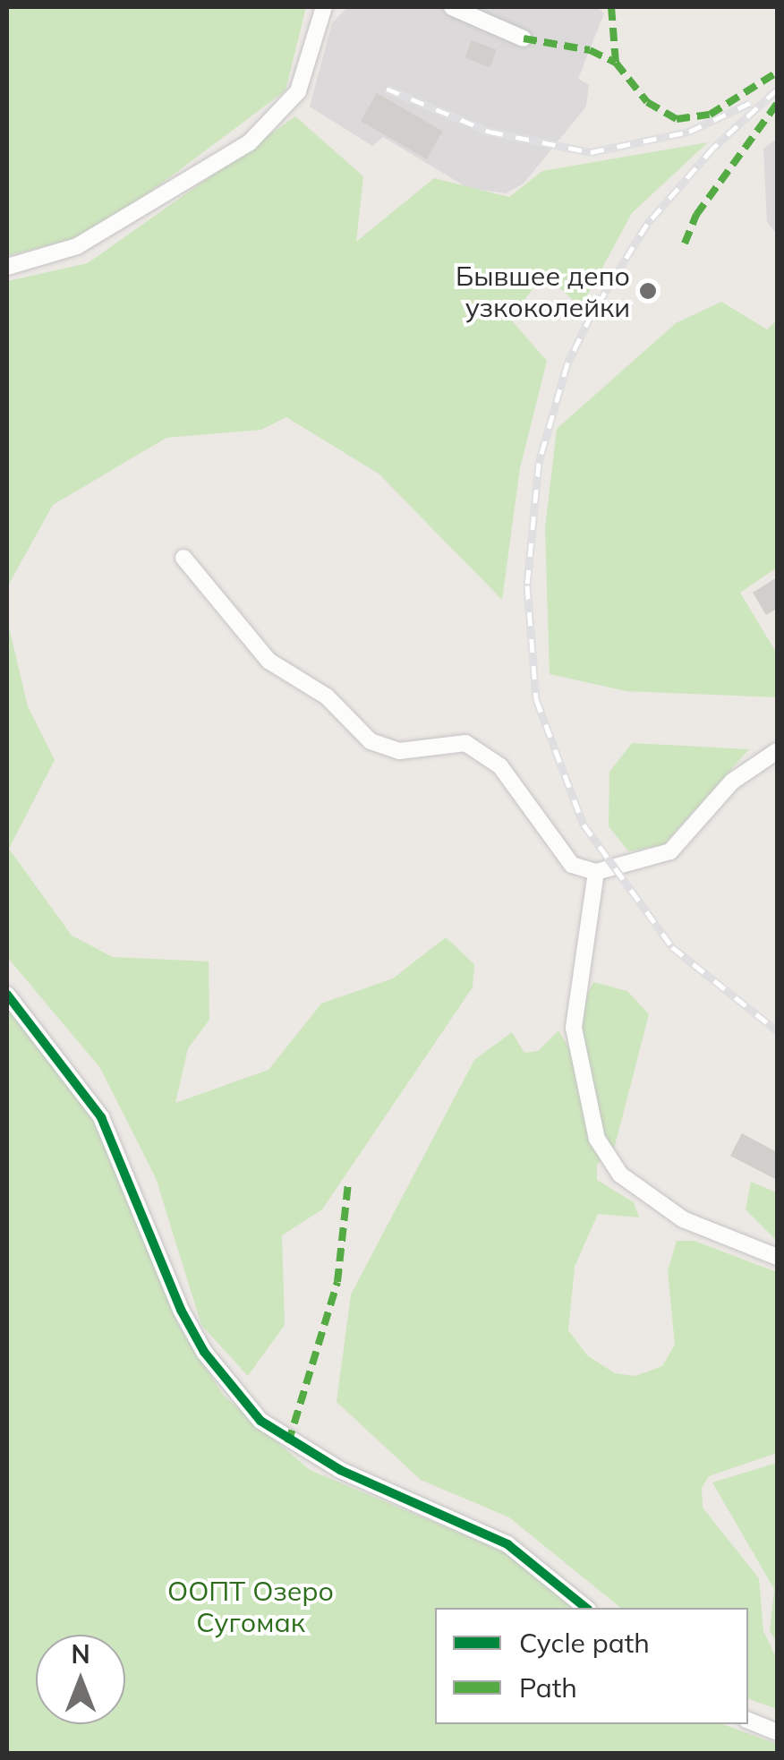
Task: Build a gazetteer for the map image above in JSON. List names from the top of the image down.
{
  "parks": ["ООПТ Озеро Сугомак"],
  "places": ["Бывшее депо узкоколейки"],
  "legend": ["Cycle path", "Path"],
  "north": "top"
}
